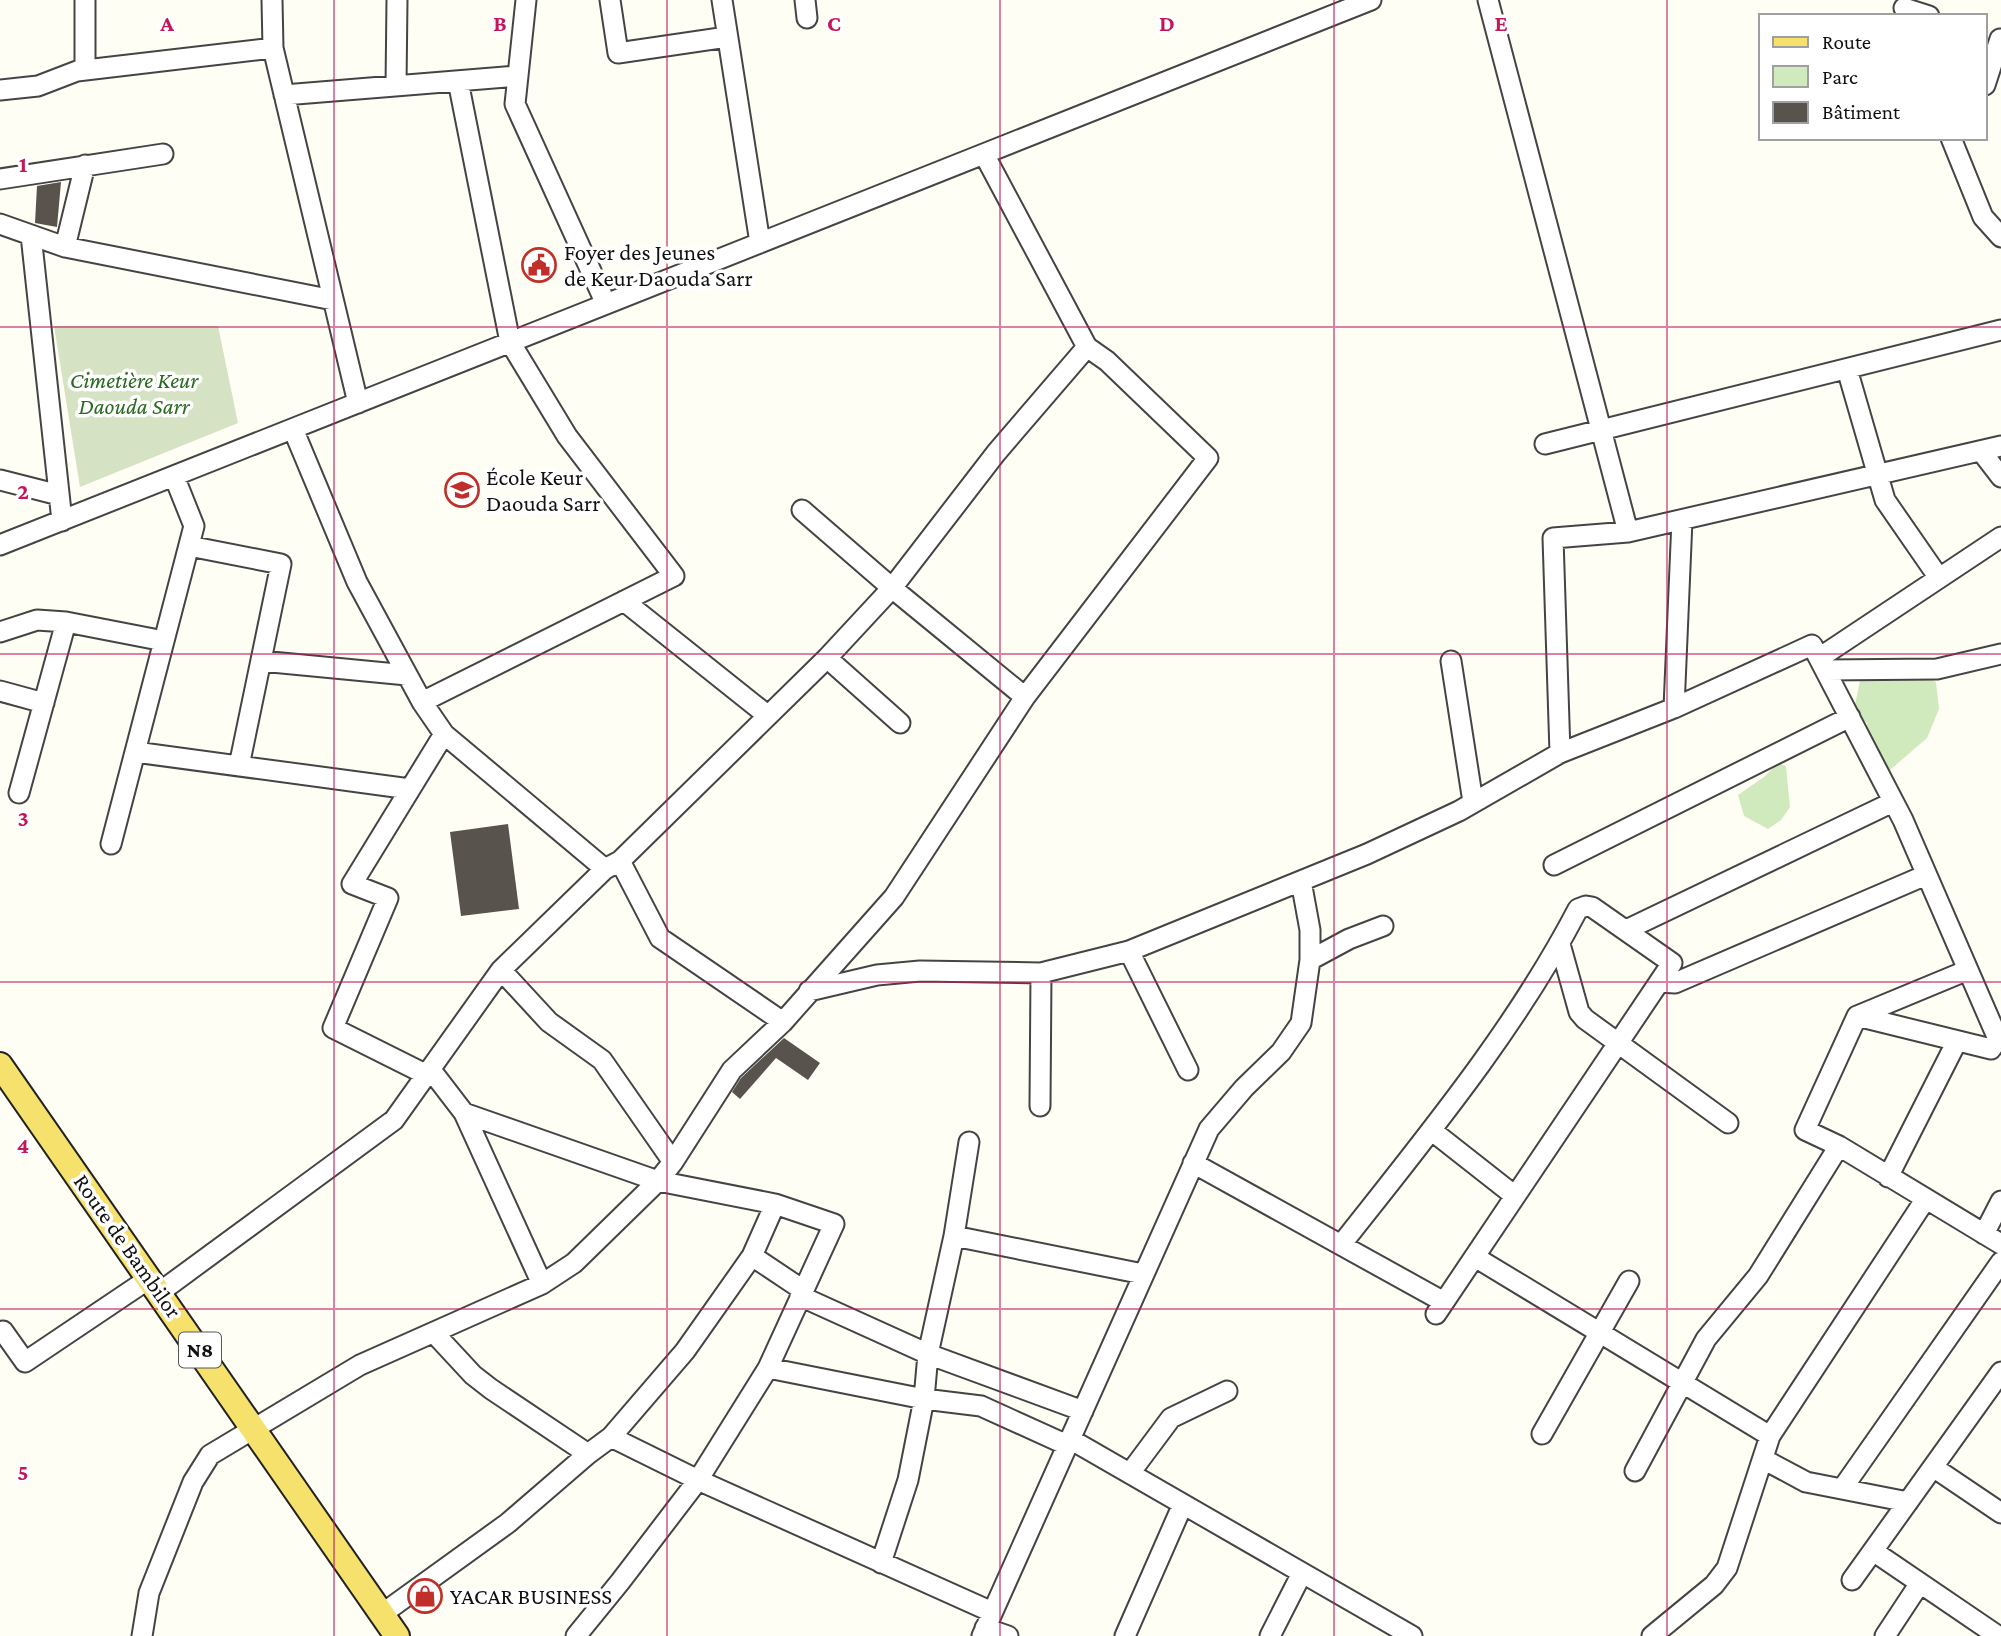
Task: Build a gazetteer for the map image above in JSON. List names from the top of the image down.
{
  "streets": {
    "main road": ["Route de Bambilor", "N8"]
  },
  "parks": ["Cimetière Keur Daouda Sarr"],
  "places": {
    "public building": ["Foyer des Jeunes de Keur Daouda Sarr"],
    "school or university": ["École Keur Daouda Sarr"],
    "shop": ["YACAR BUSINESS"]
  },
  "legend": ["Route", "Parc", "Bâtiment"],
  "grid": {
    "columns": [
      "A",
      "B",
      "C",
      "D",
      "E"
    ],
    "rows": [
      "1",
      "2",
      "3",
      "4",
      "5"
    ]
  }
}
